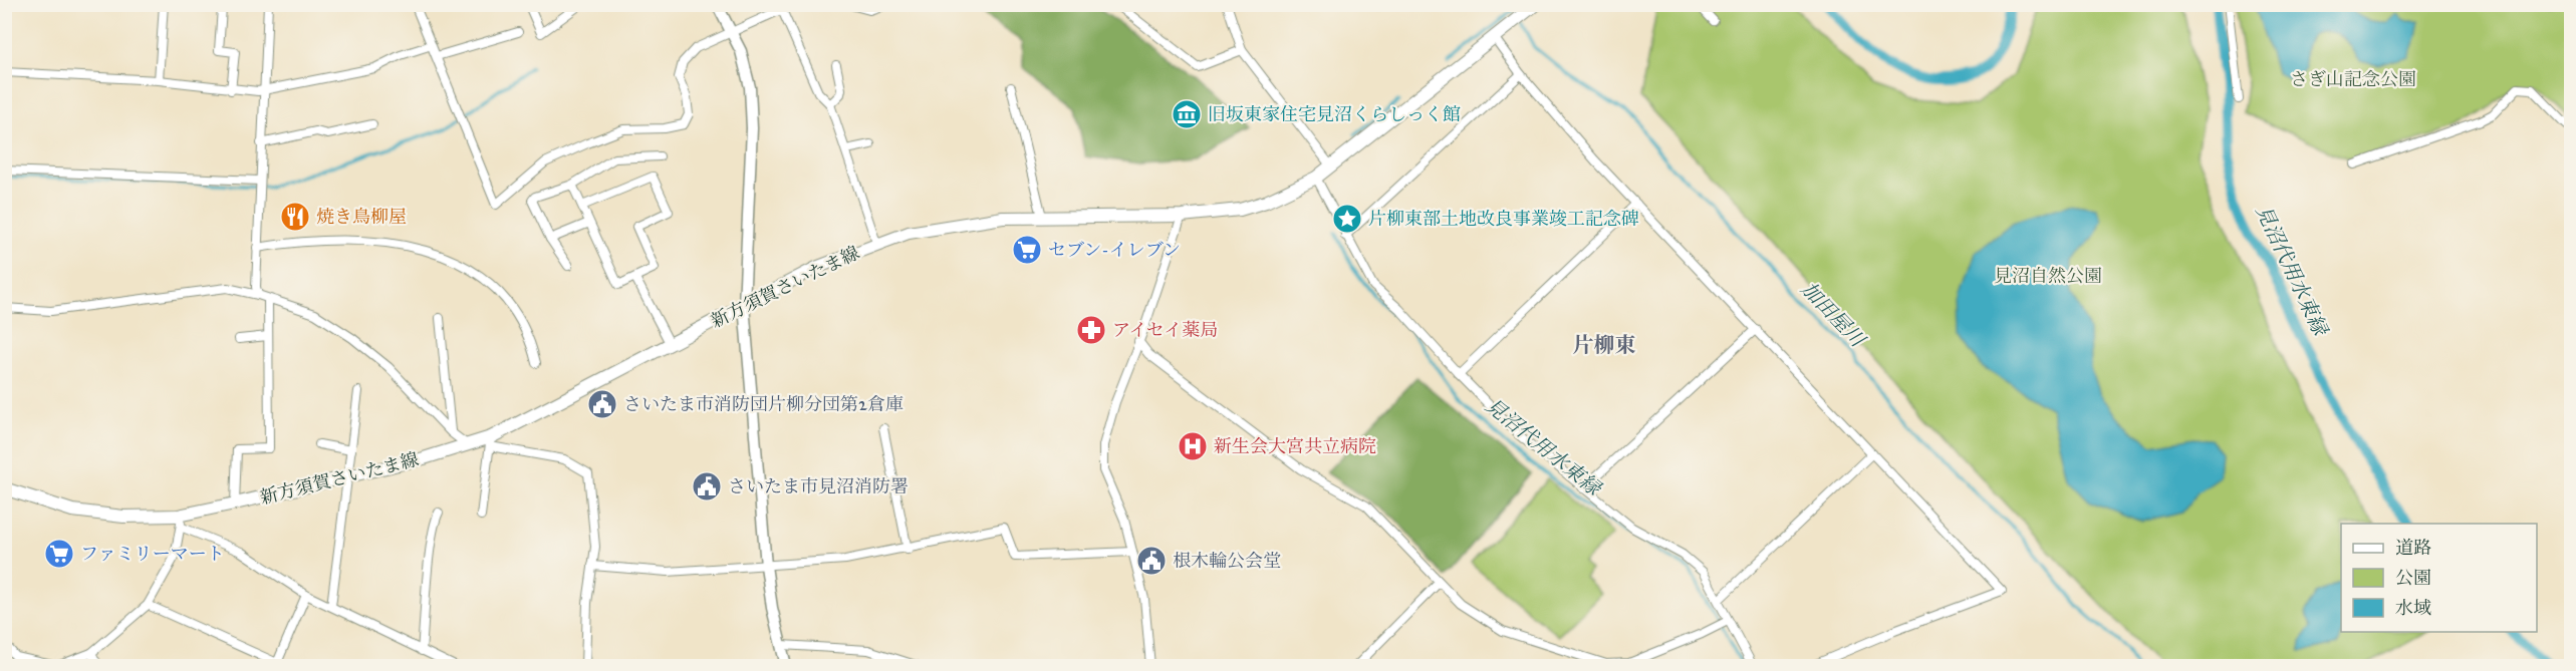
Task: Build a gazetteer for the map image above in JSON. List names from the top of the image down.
{
  "streets": {
    "main road": ["新方須賀さいたま線"]
  },
  "districts": ["片柳東"],
  "water": ["見沼代用水東縁", "加田屋川"],
  "parks": ["さぎ山記念公園", "見沼自然公園"],
  "places": {
    "museum": ["旧坂東家住宅見沼くらしっく館"],
    "restaurant": ["焼き鳥柳屋"],
    "place": ["片柳東部土地改良事業竣工記念碑"],
    "supermarket": ["セブン-イレブン", "ファミリーマート"],
    "pharmacy": ["アイセイ薬局"],
    "public building": ["さいたま市消防団片柳分団第2倉庫", "さいたま市見沼消防署", "根木輪公会堂"],
    "hospital": ["新生会大宮共立病院"]
  },
  "legend": ["道路", "公園", "水域"]
}
